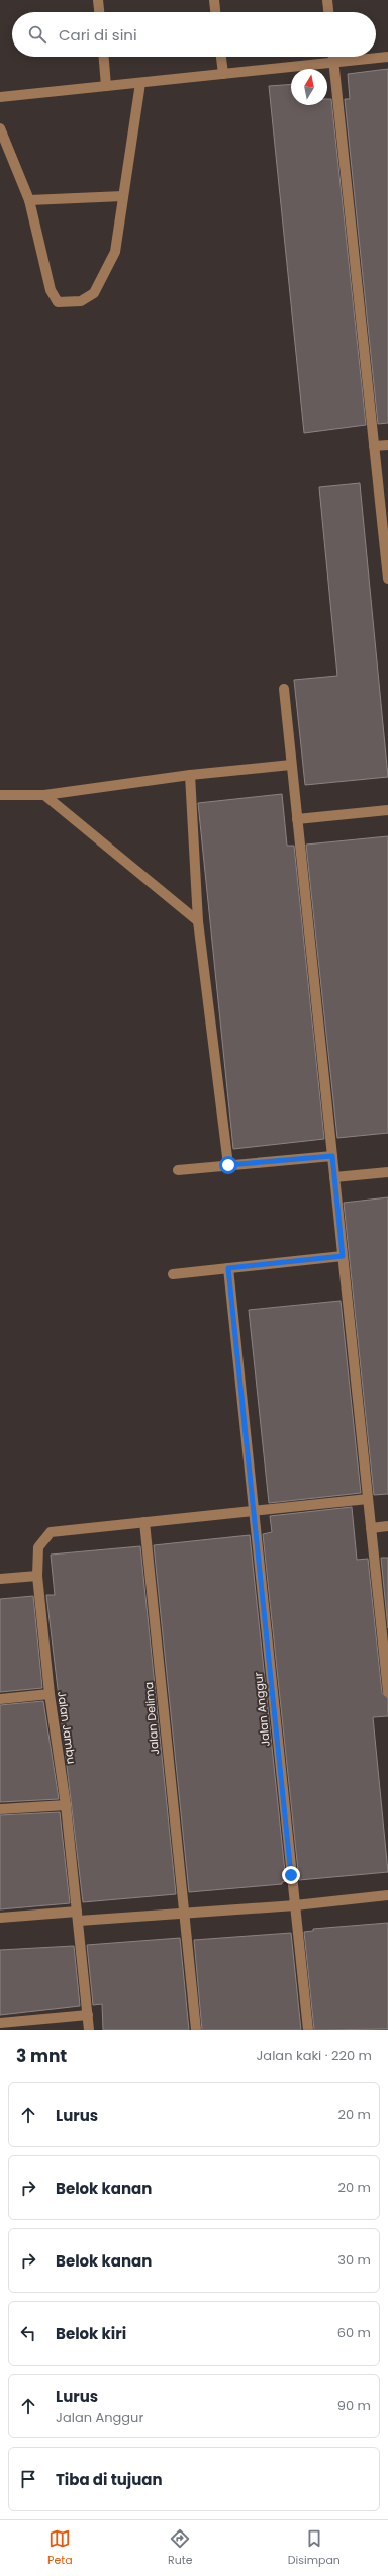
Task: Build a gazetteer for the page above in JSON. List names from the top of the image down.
{
  "streets": {
    "street": ["Jalan Anggur", "Jalan Delima", "Jalan Jambu"]
  },
  "crossings": [
    ["Jalan Delima", "Jalan Jambu"]
  ],
  "north": "top",
  "page": {
    "search": "Cari di sini",
    "heading": ["3 mnt", "Jalan kaki · 220 m"],
    "list": [
      ["Lurus", "20 m"],
      ["Belok kanan", "20 m"],
      ["Belok kanan", "30 m"],
      ["Belok kiri", "60 m"],
      ["Lurus", "Jalan Anggur", "90 m"],
      "Tiba di tujuan"
    ],
    "nav": ["Peta", "Rute", "Disimpan"]
  }
}
